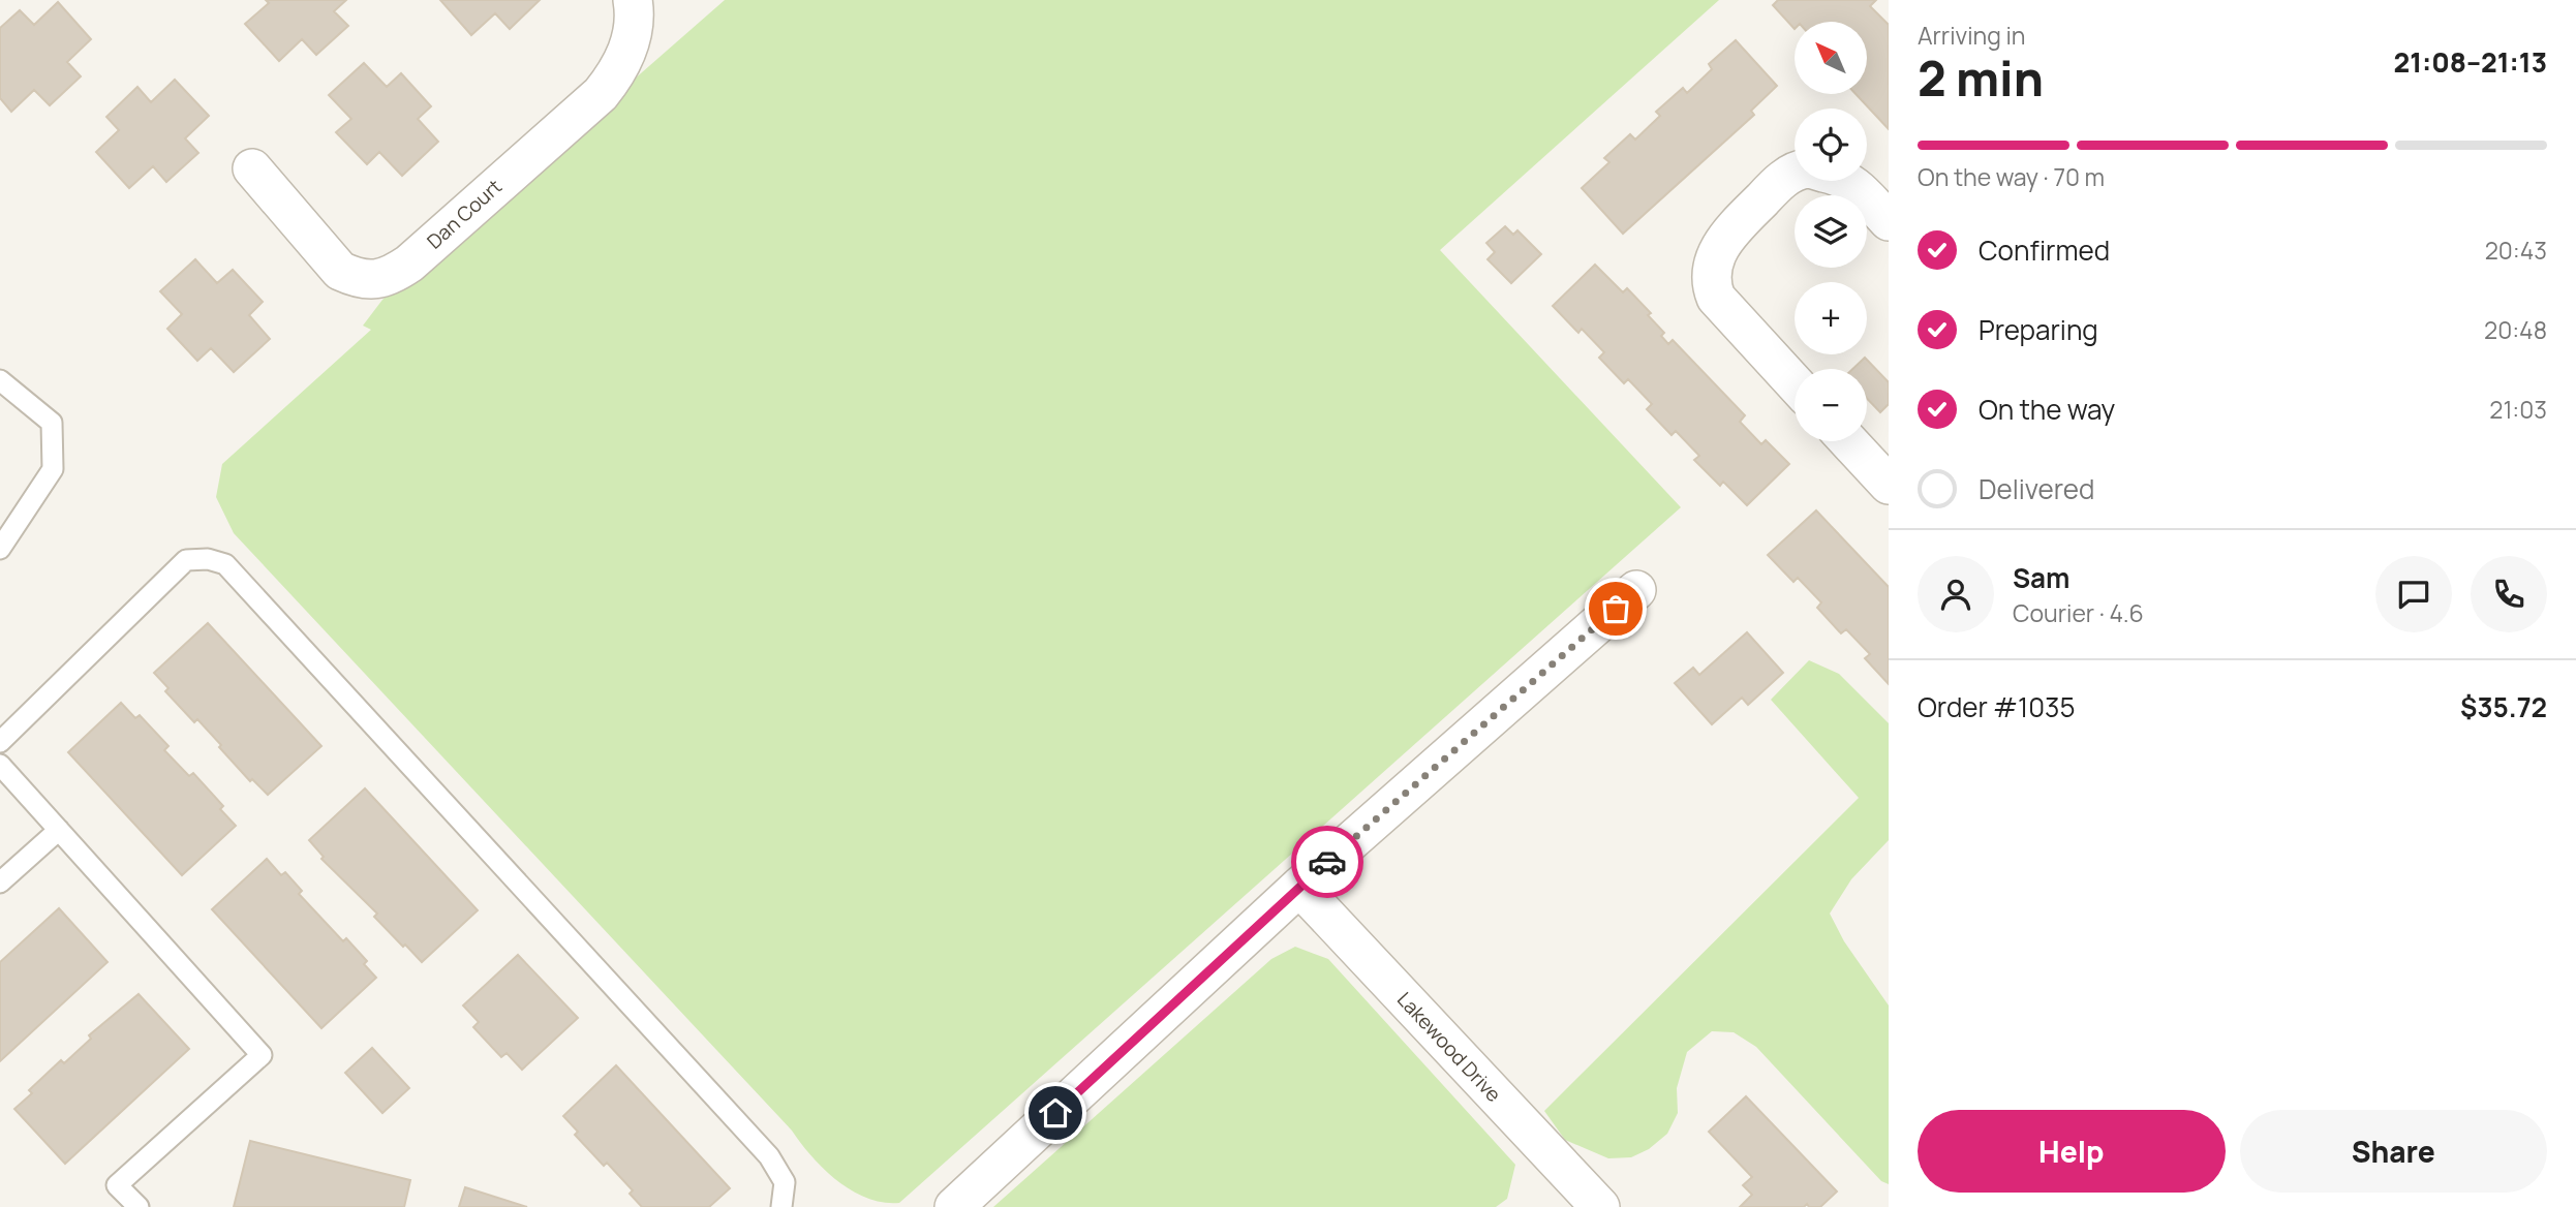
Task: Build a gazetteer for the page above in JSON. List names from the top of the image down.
{
  "streets": {
    "street": ["Dan Court", "Lakewood Drive"]
  },
  "north": "top left",
  "page": {
    "heading": ["2 min", "Arriving in", "21:08–21:13"],
    "panel": [
      "Sam",
      "Courier · 4.6",
      "Order #1035",
      "$35.72"
    ],
    "map_buttons": ["+", "−"],
    "bar": "On the way · 70 m",
    "list": [
      ["Confirmed", "20:43"],
      ["Preparing", "20:48"],
      ["On the way", "21:03"],
      "Delivered"
    ],
    "buttons": ["Help", "Share"]
  }
}
